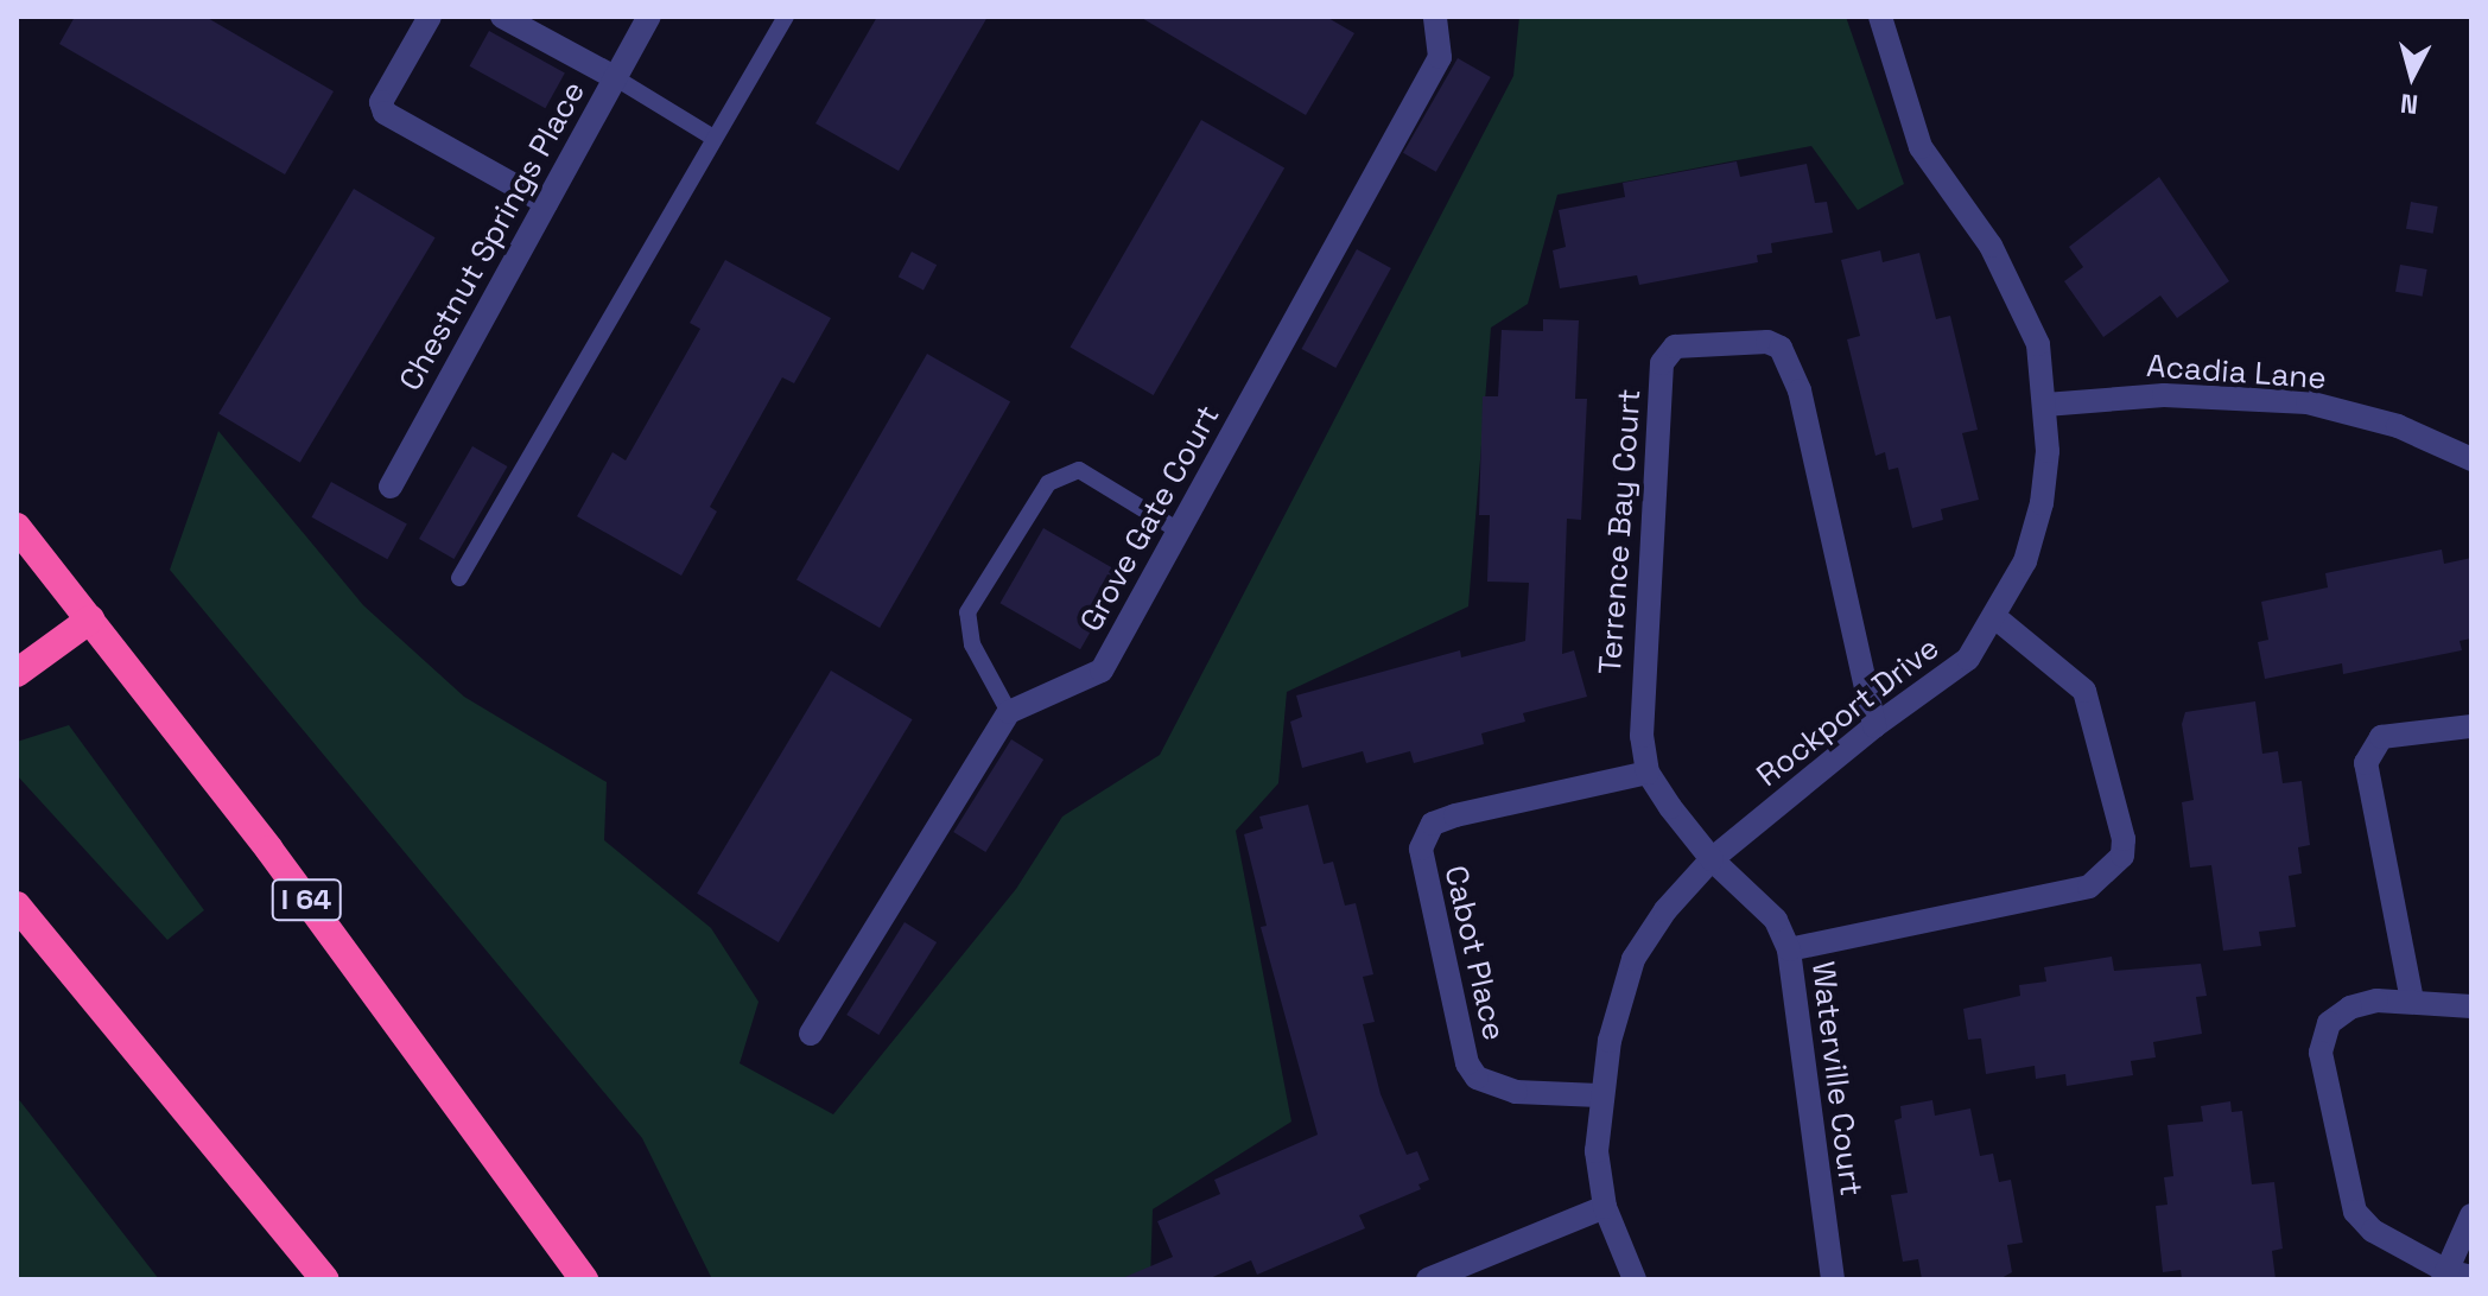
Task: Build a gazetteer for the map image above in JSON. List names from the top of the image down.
{
  "streets": {
    "highway": ["I 64"],
    "street": [
      "Chestnut Springs Place",
      "Acadia Lane",
      "Grove Gate Court",
      "Terrence Bay Court",
      "Rockport Drive",
      "Cabot Place",
      "Waterville Court"
    ]
  },
  "crossings": [
    ["Acadia Lane", "Rockport Drive"],
    ["Terrence Bay Court", "Rockport Drive"],
    ["Terrence Bay Court", "Cabot Place"],
    ["Terrence Bay Court", "Waterville Court"],
    ["Rockport Drive", "Cabot Place"],
    ["Rockport Drive", "Waterville Court"]
  ],
  "north": "bottom"
}
